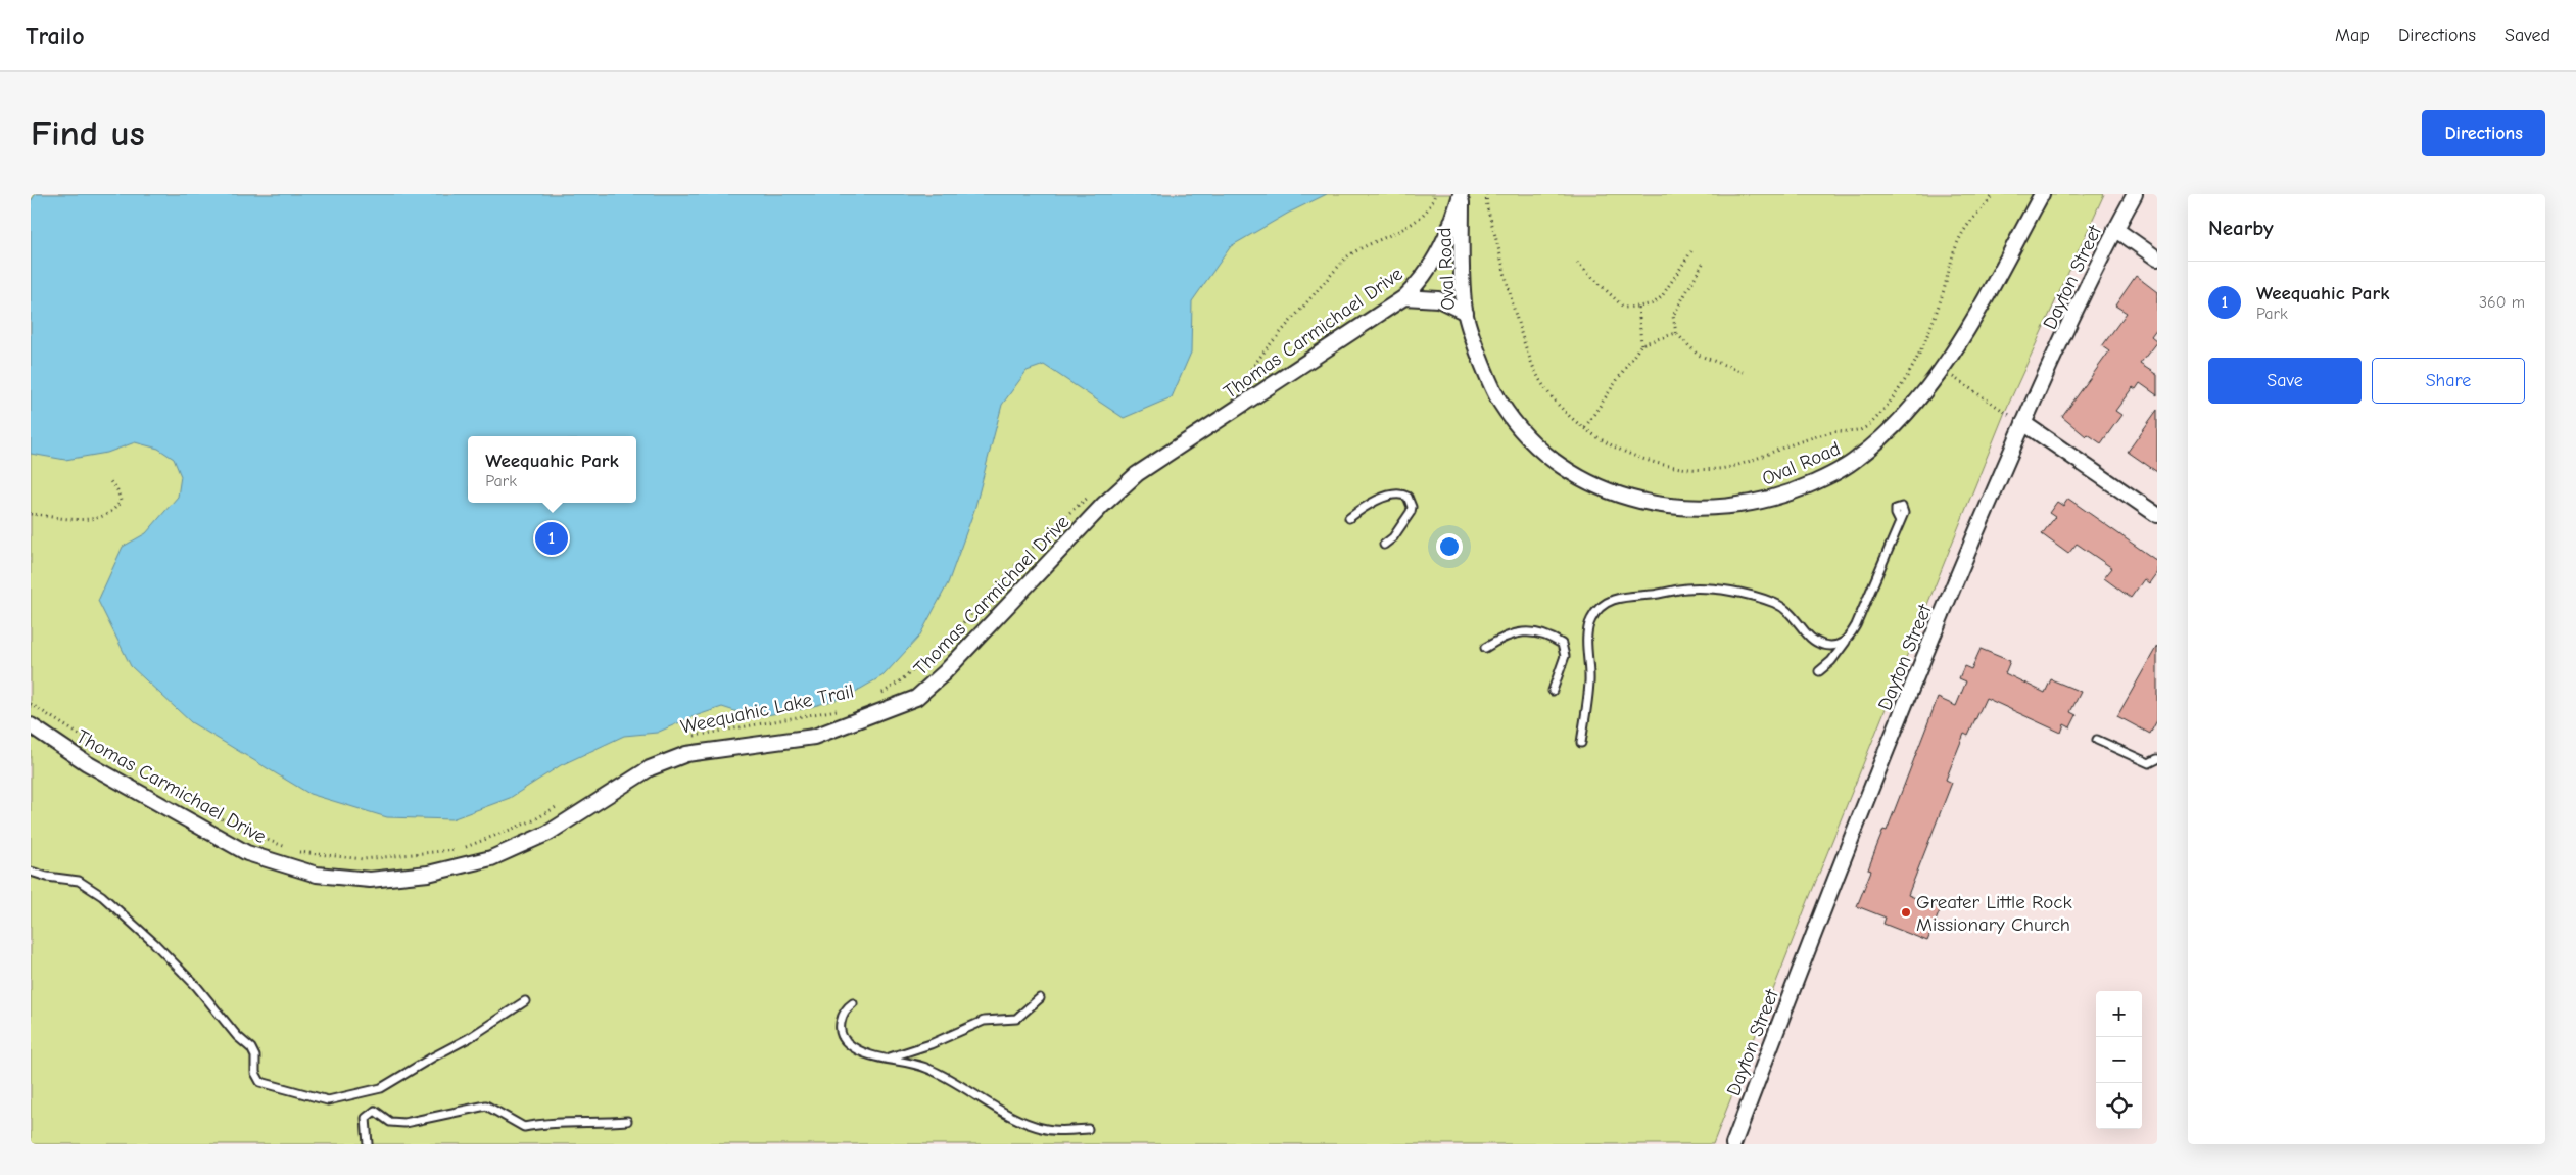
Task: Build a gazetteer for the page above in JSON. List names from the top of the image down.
{
  "streets": {
    "street": ["Oval Road", "Dayton Street", "Thomas Carmichael Drive"],
    "path": ["Weequahic Lake Trail"]
  },
  "crossings": [
    ["Oval Road", "Thomas Carmichael Drive"]
  ],
  "places": ["Greater Little Rock Missionary Church"],
  "page": {
    "header": "Trailo",
    "nav": ["Map", "Directions", "Saved"],
    "buttons": [
      "Directions",
      ["Save", "Share"]
    ],
    "title": "Find us",
    "heading": "Nearby",
    "list": [
      {
        "mark": "1",
        "name": "Weequahic Park",
        "note": "Park",
        "value": "360 m"
      }
    ],
    "popup": ["Weequahic Park", "Park"],
    "pins": "1",
    "map_buttons": ["+", "−"]
  }
}
